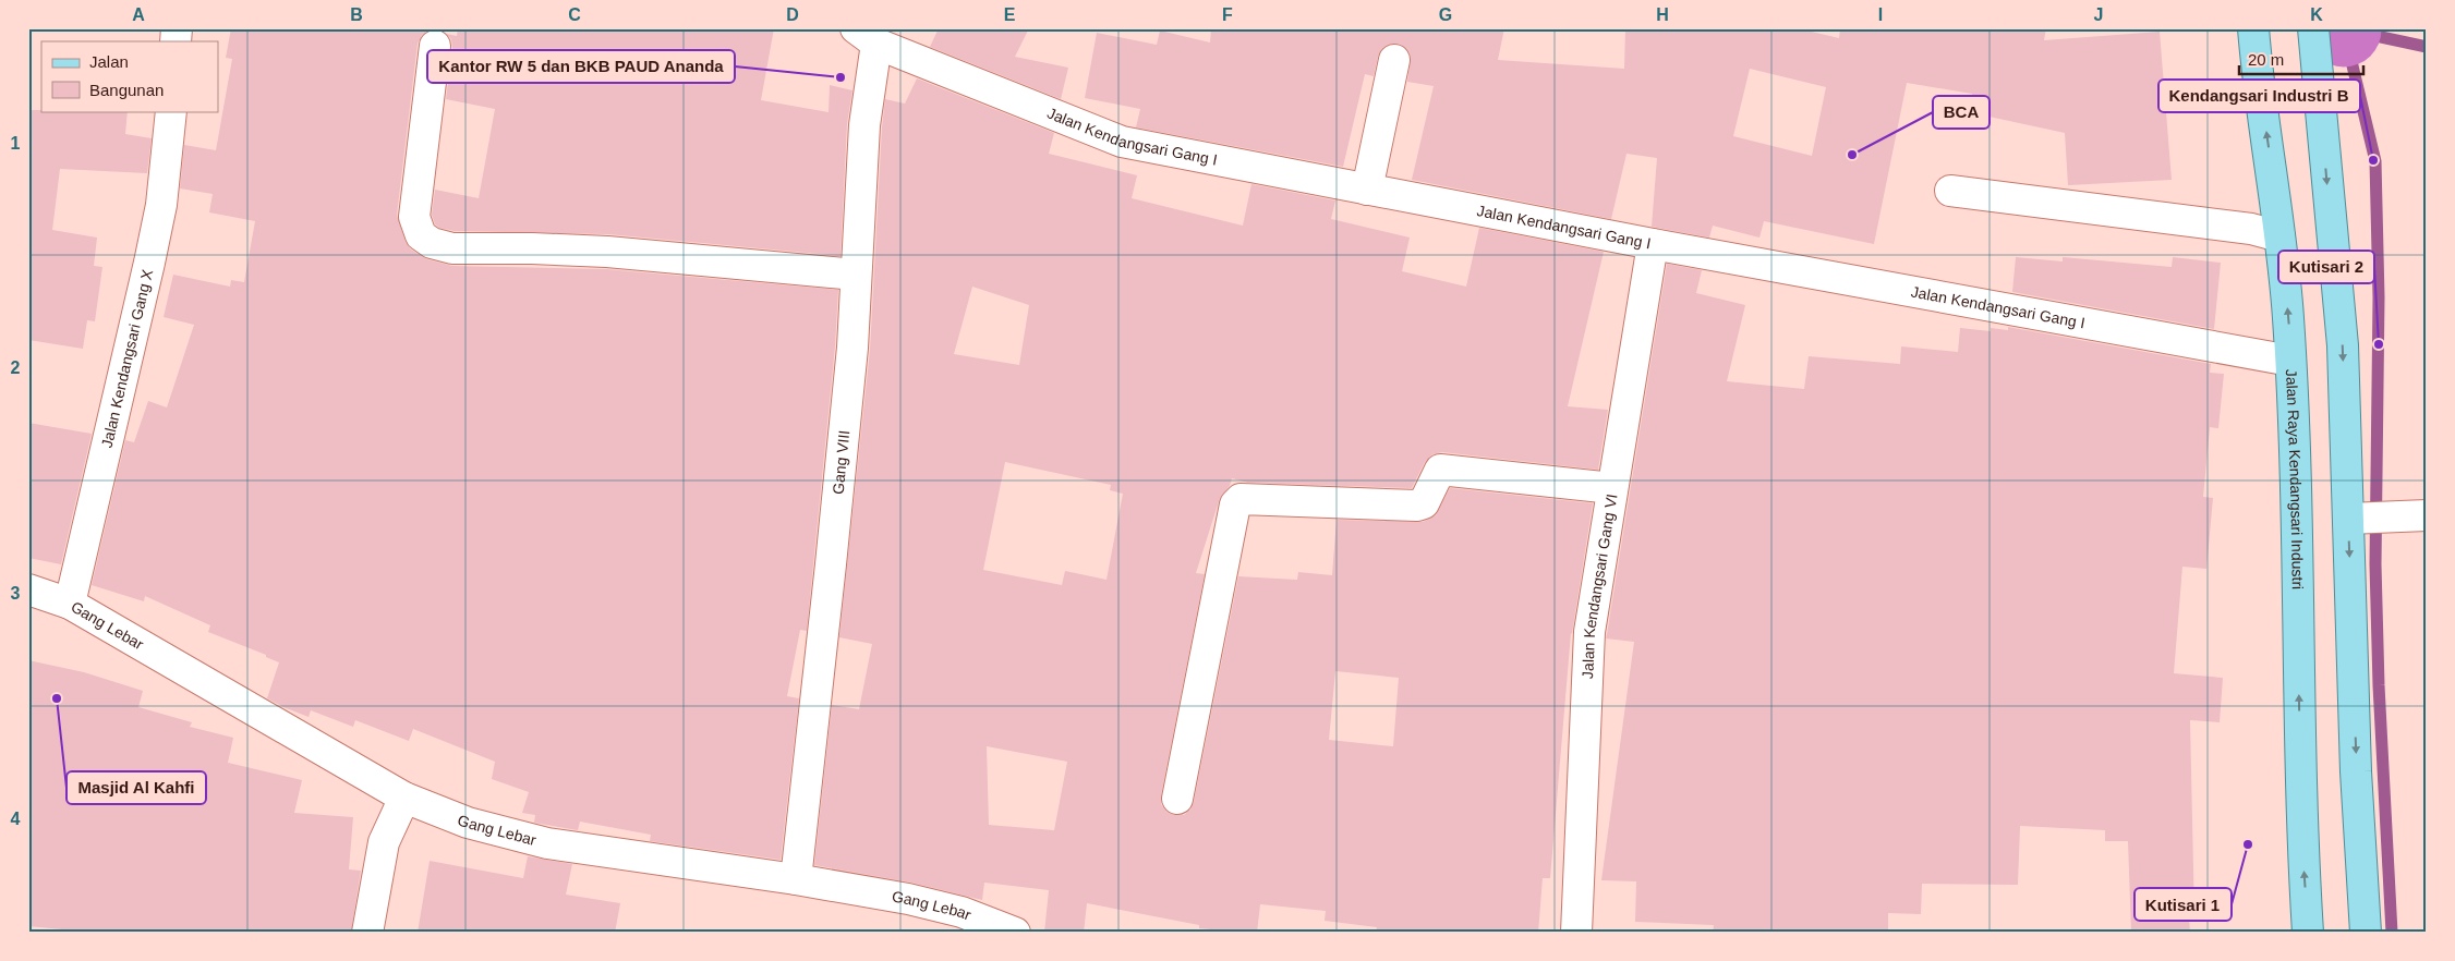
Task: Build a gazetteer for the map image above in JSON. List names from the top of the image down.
{
  "streets": {
    "main road": ["Jalan Raya Kendangsari Industri"],
    "street": [
      "Jalan Kendangsari Gang I",
      "Jalan Kendangsari Gang X",
      "Gang VIII",
      "Jalan Kendangsari Gang VI",
      "Gang Lebar"
    ]
  },
  "crossings": [
    ["Jalan Kendangsari Gang I", "Gang VIII"],
    ["Jalan Kendangsari Gang I", "Jalan Raya Kendangsari Industri"],
    ["Jalan Kendangsari Gang I", "Jalan Kendangsari Gang VI"],
    ["Jalan Kendangsari Gang X", "Gang Lebar"],
    ["Gang VIII", "Gang Lebar"]
  ],
  "places": [
    "Kantor RW 5 dan BKB PAUD Ananda",
    "BCA",
    "Kendangsari Industri B",
    "Kutisari 2",
    "Masjid Al Kahfi",
    "Kutisari 1"
  ],
  "legend": ["Jalan", "Bangunan"],
  "scale_bar": "20 m",
  "grid": {
    "columns": [
      "A",
      "B",
      "C",
      "D",
      "E",
      "F",
      "G",
      "H",
      "I",
      "J",
      "K"
    ],
    "rows": [
      "1",
      "2",
      "3",
      "4"
    ]
  }
}
